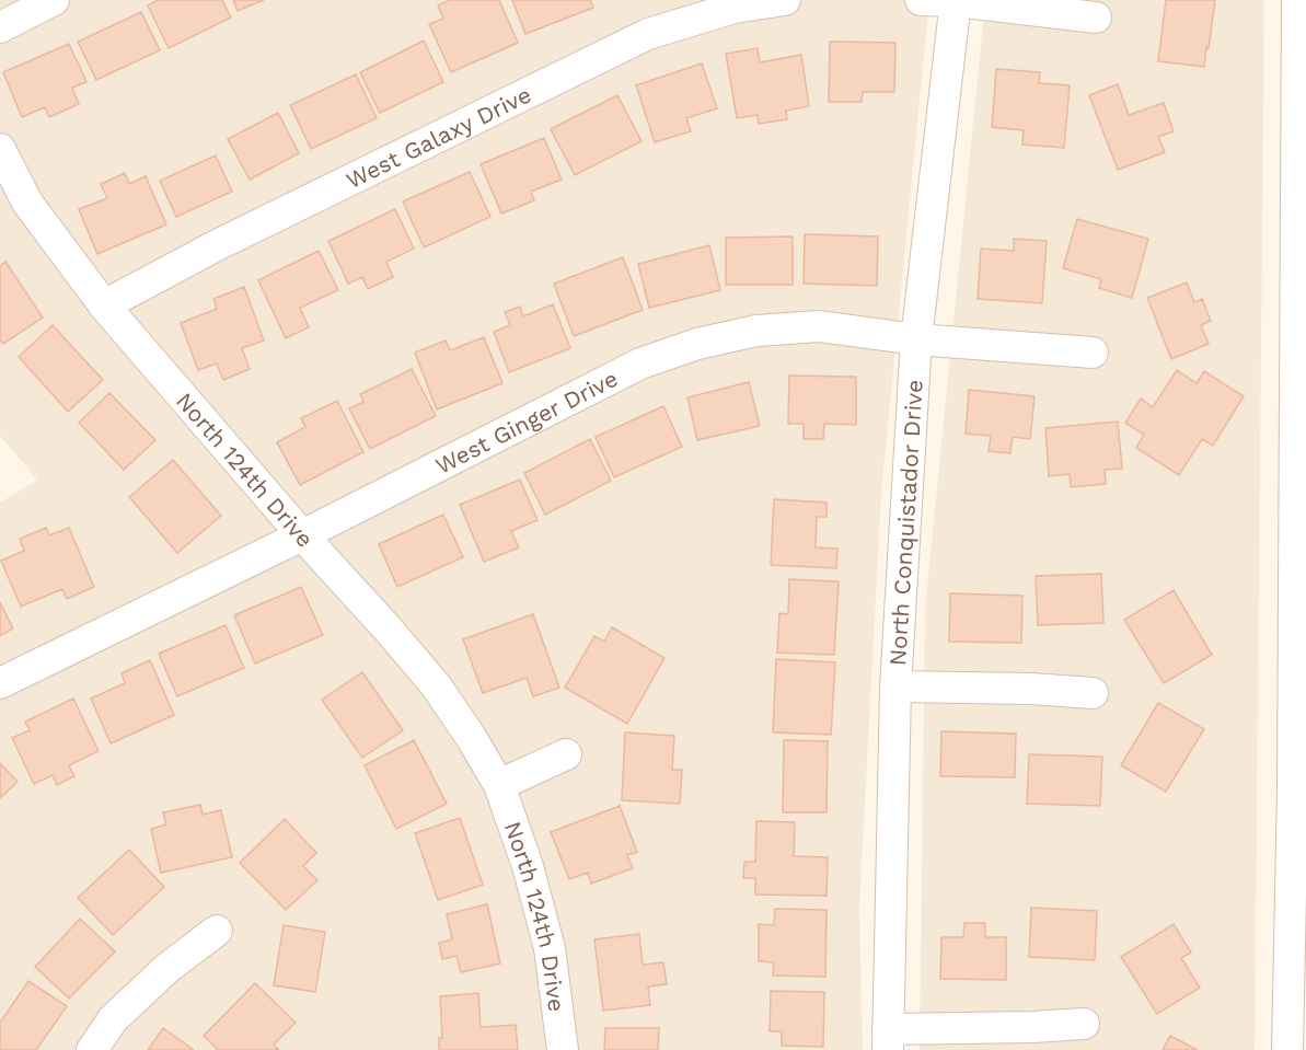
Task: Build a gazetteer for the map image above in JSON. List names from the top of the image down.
{
  "streets": {
    "street": [
      "West Galaxy Drive",
      "West Ginger Drive",
      "North 124th Drive",
      "North Conquistador Drive"
    ]
  },
  "crossings": [
    ["West Galaxy Drive", "North 124th Drive"],
    ["West Ginger Drive", "North 124th Drive"],
    ["West Ginger Drive", "North Conquistador Drive"]
  ]
}
